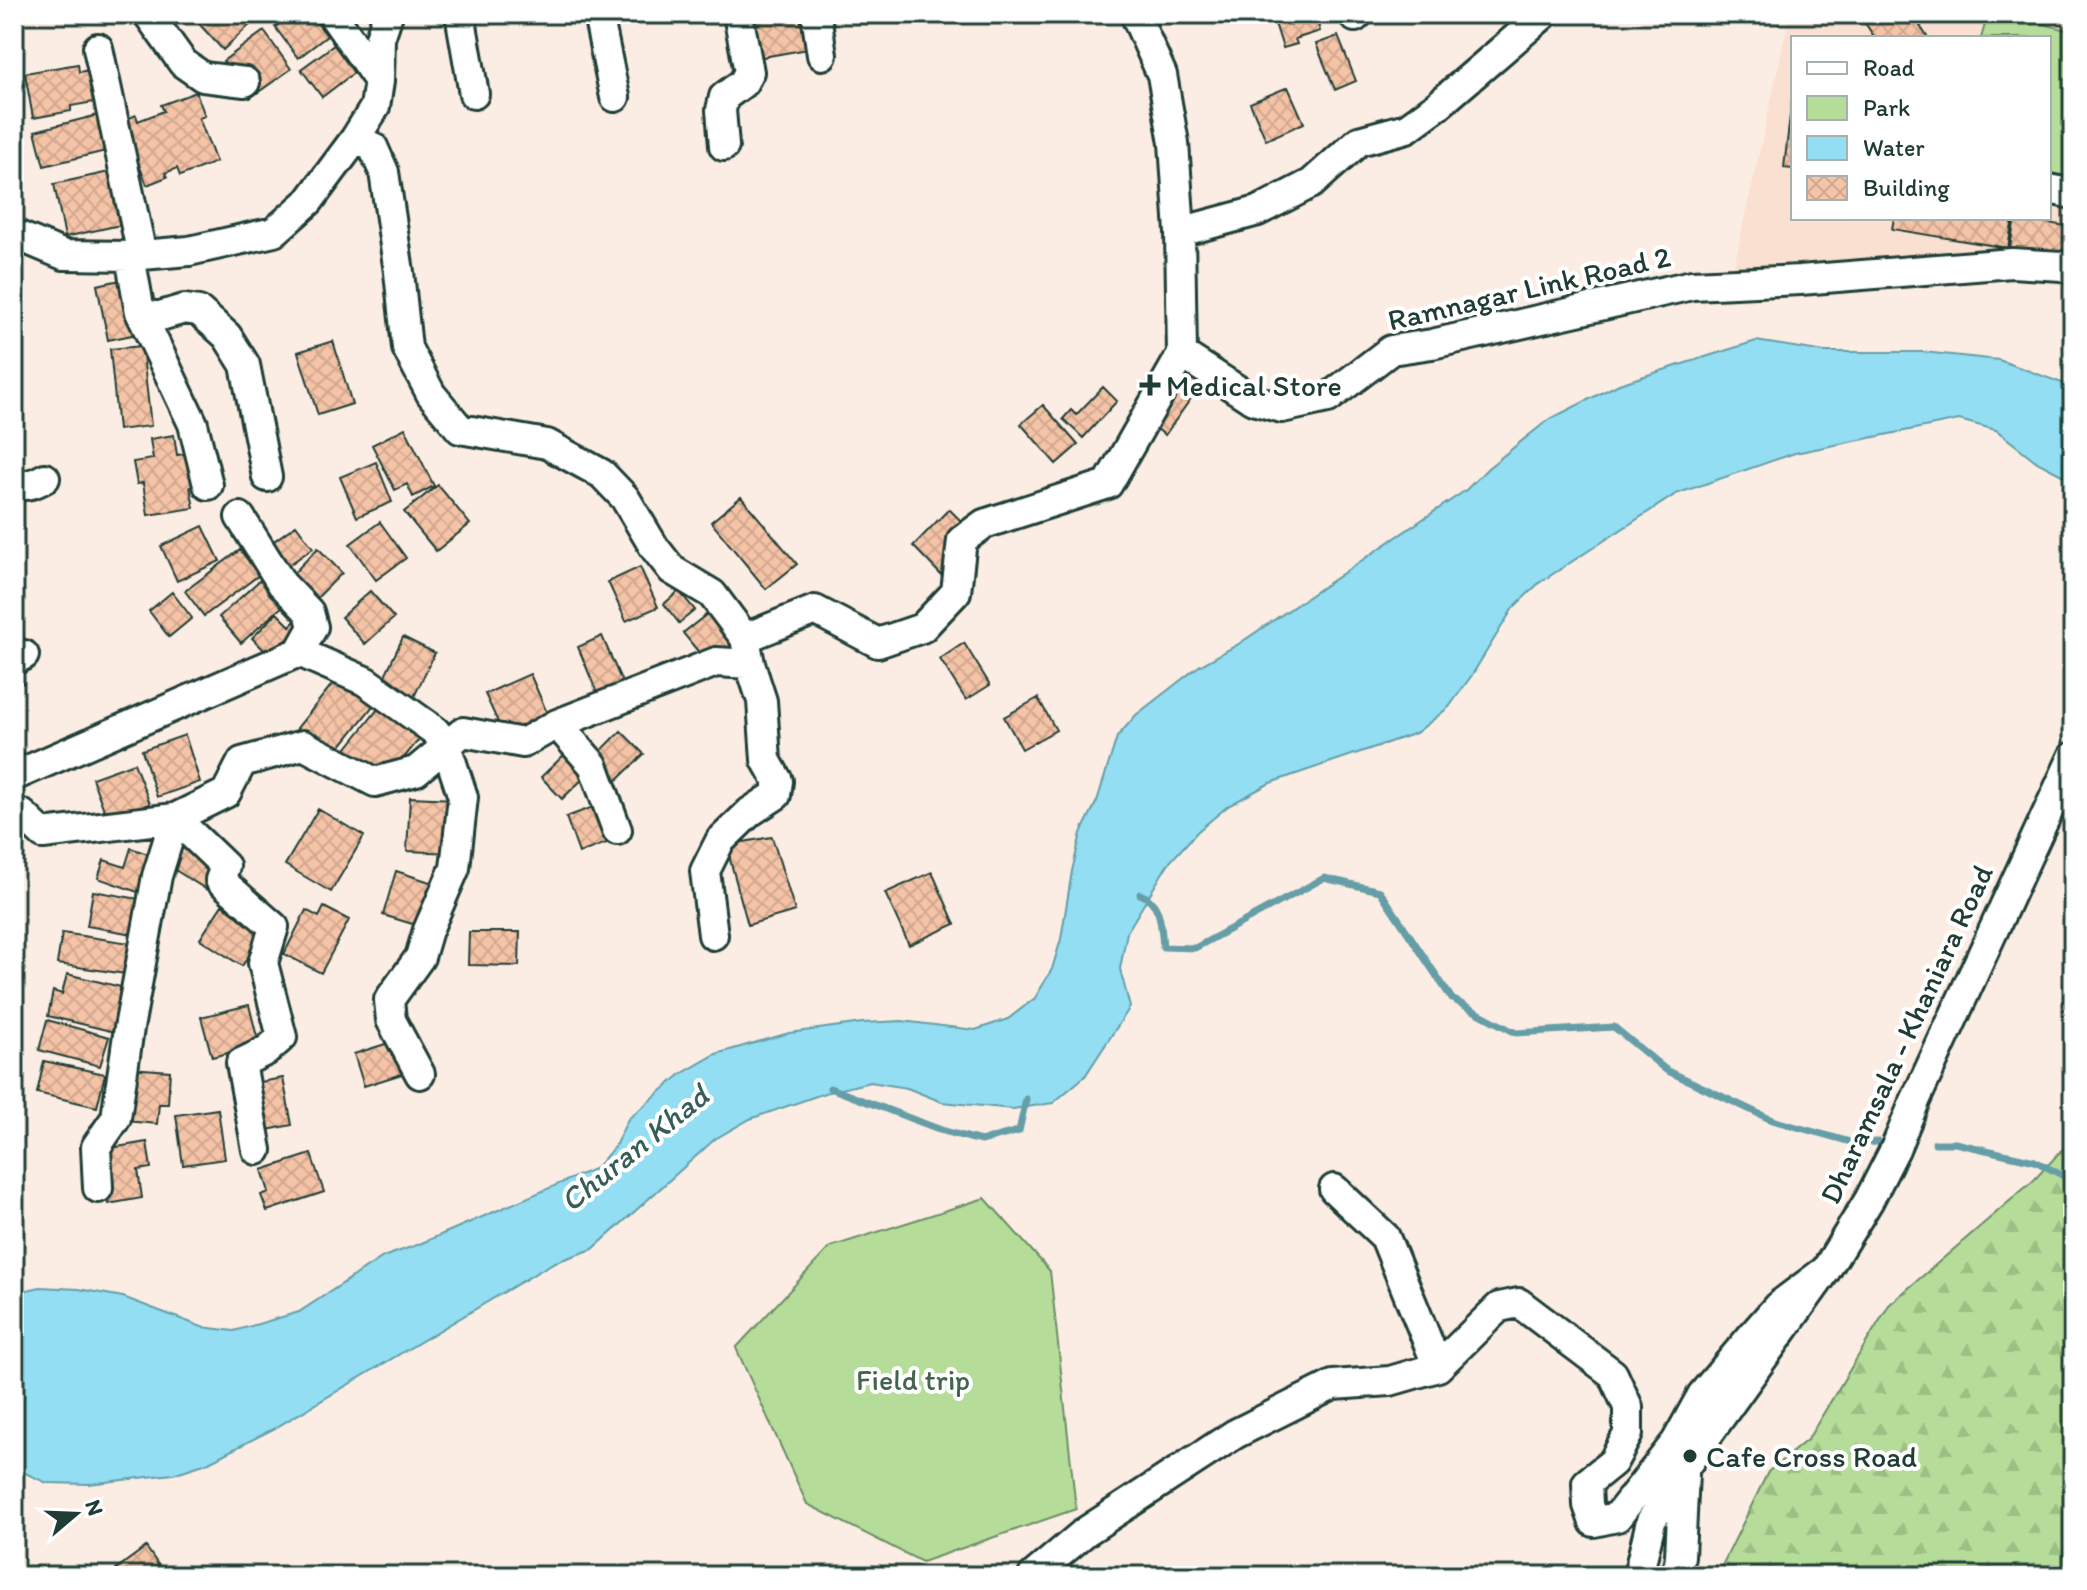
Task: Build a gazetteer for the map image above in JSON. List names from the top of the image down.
{
  "streets": {
    "street": ["Ramnagar Link Road 2", "Dharamsala - Khaniara Road"]
  },
  "water": ["Churan Khad"],
  "parks": ["Field trip"],
  "places": {
    "health": ["Medical Store"],
    "other": ["Cafe Cross Road"]
  },
  "legend": [
    "Road",
    "Park",
    "Water",
    "Building"
  ],
  "north": "right"
}
